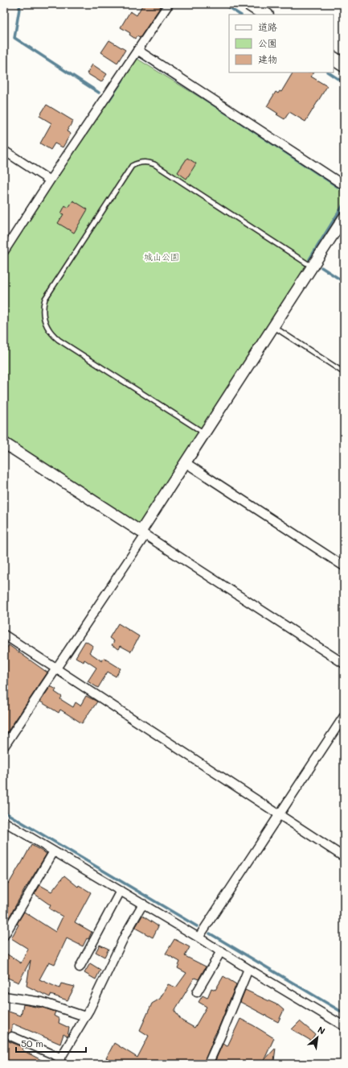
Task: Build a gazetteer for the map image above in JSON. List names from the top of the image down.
{
  "parks": ["城山公園"],
  "legend": ["道路", "公園", "建物"],
  "scale_bar": "50 m",
  "north": "top right"
}
